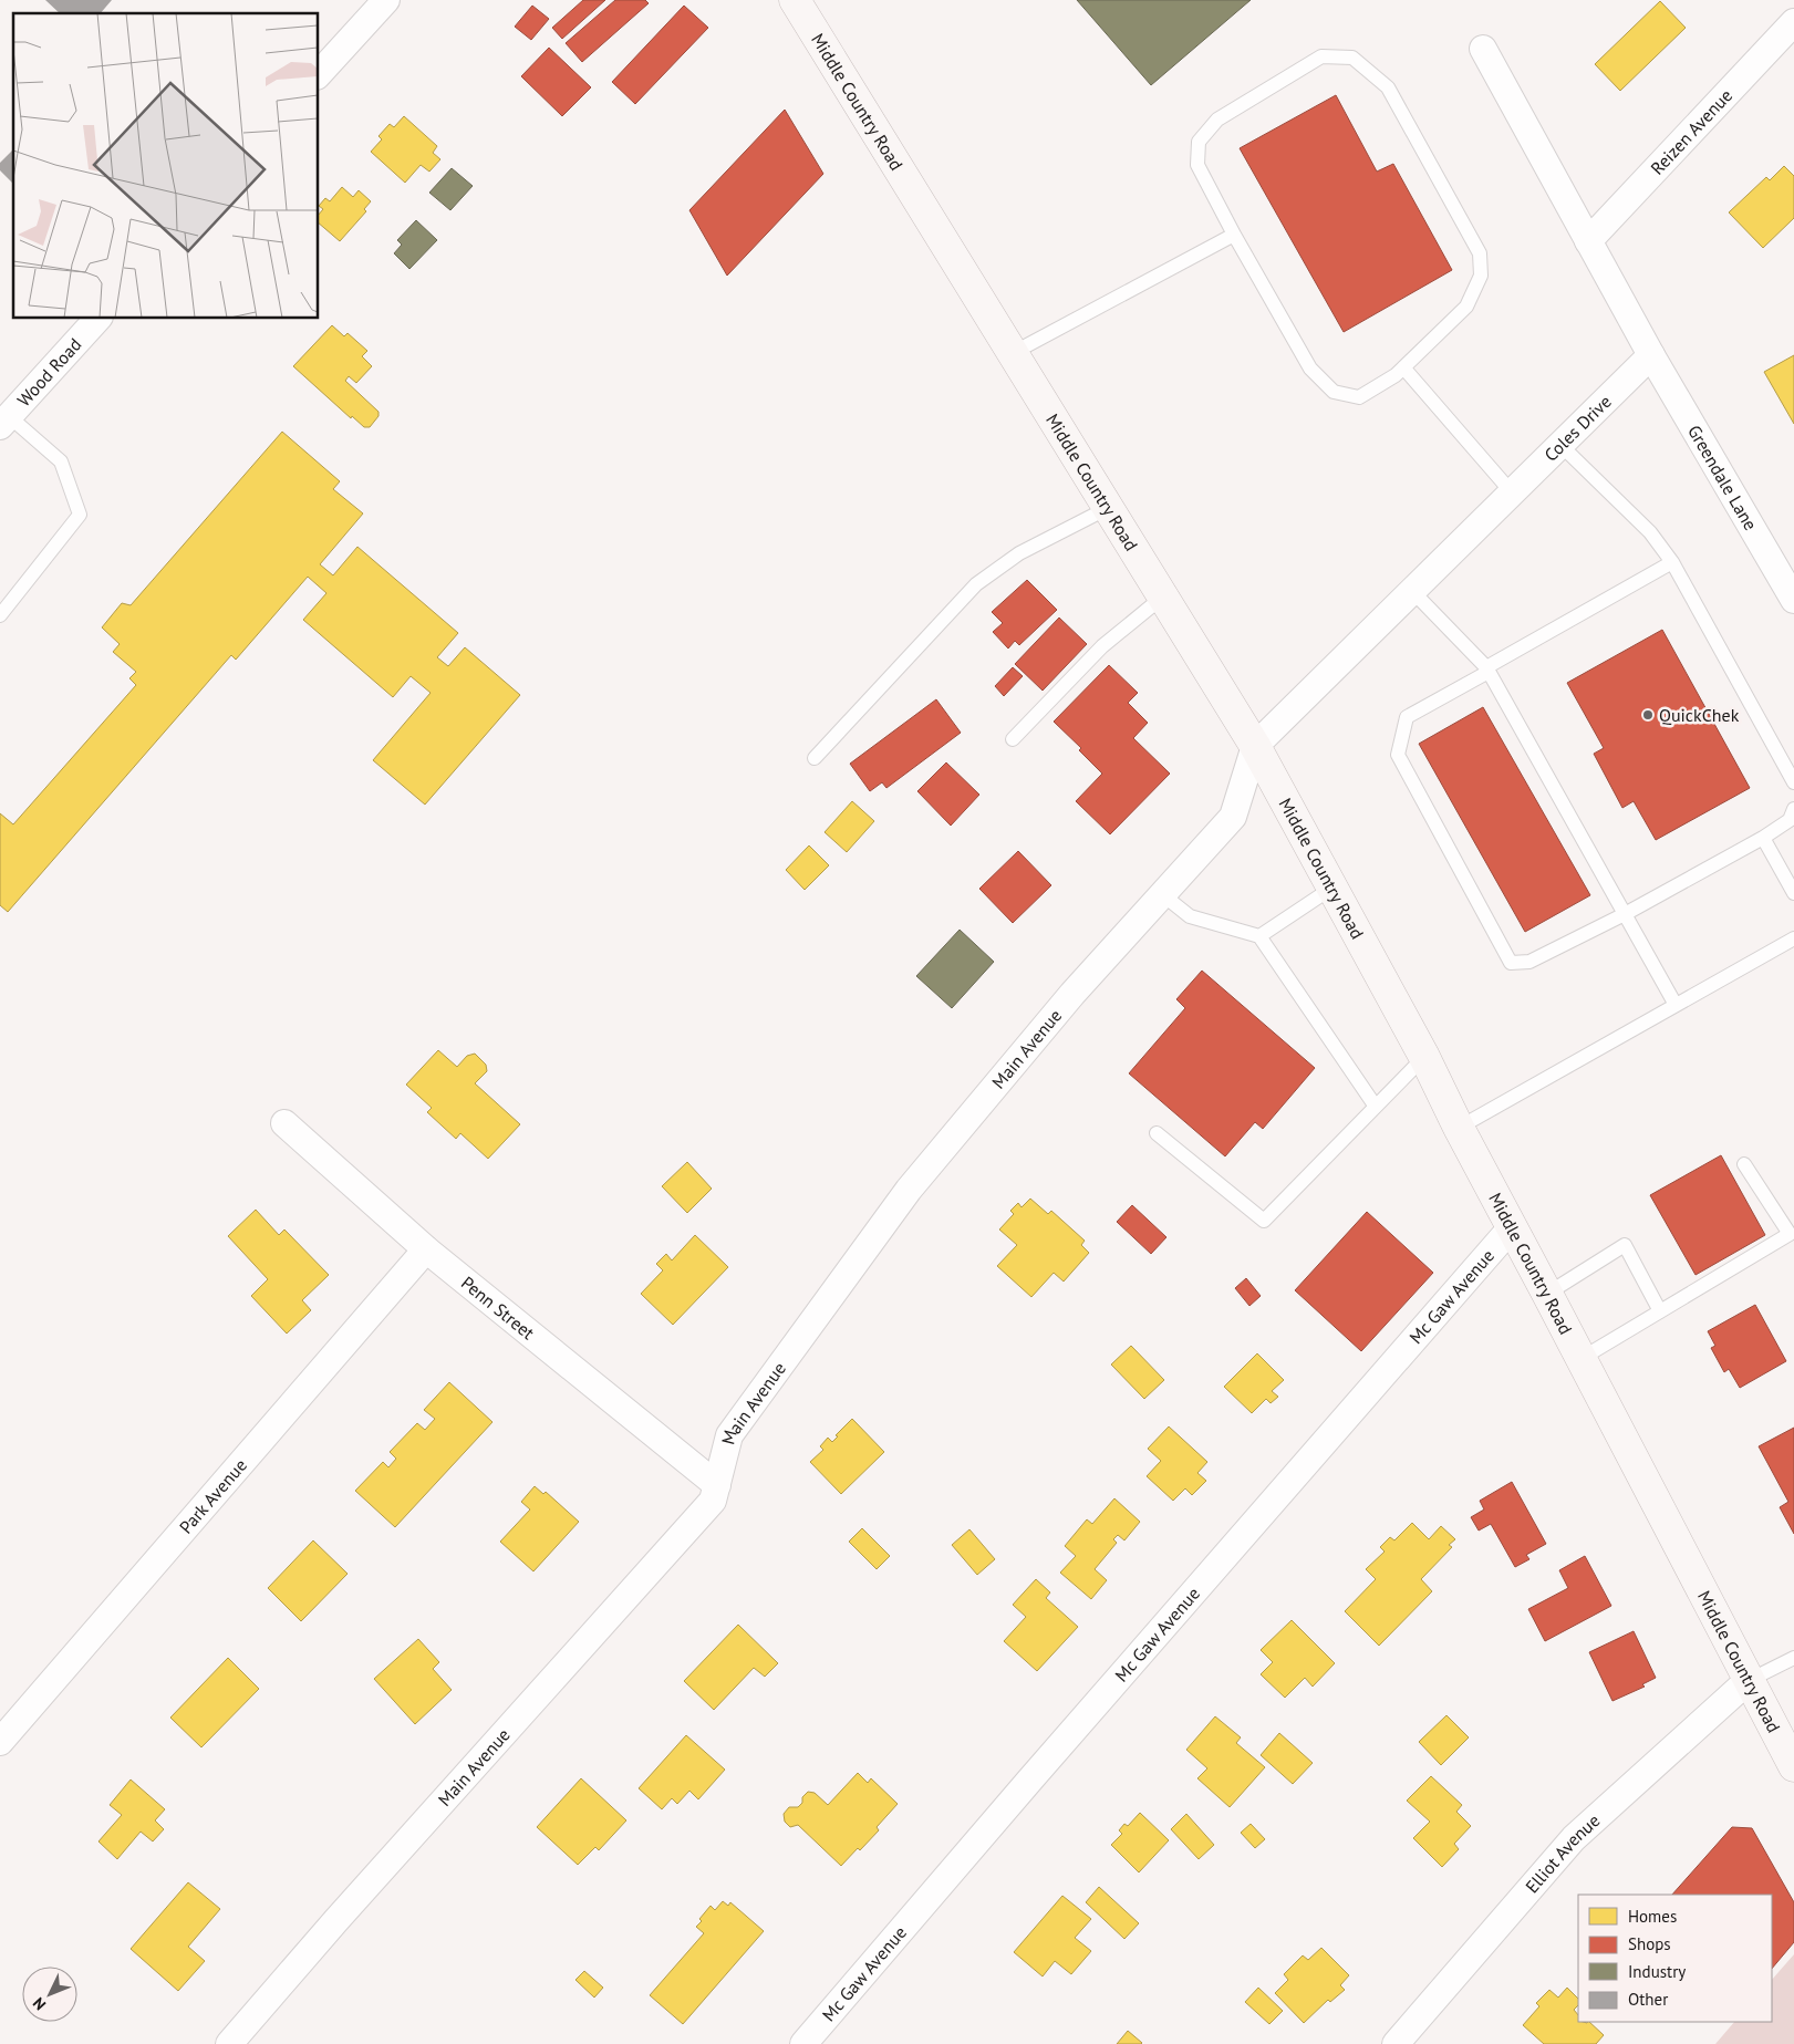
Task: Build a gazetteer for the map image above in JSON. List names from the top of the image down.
{
  "streets": {
    "main road": ["Middle Country Road"],
    "street": [
      "Reizen Avenue",
      "Wood Road",
      "Coles Drive",
      "Greendale Lane",
      "Main Avenue",
      "Mc Gaw Avenue",
      "Penn Street",
      "Park Avenue",
      "Elliot Avenue"
    ]
  },
  "crossings": [
    ["Middle Country Road", "Coles Drive"],
    ["Middle Country Road", "Main Avenue"],
    ["Middle Country Road", "Mc Gaw Avenue"],
    ["Middle Country Road", "Elliot Avenue"],
    ["Coles Drive", "Greendale Lane"],
    ["Coles Drive", "Main Avenue"],
    ["Main Avenue", "Penn Street"],
    ["Penn Street", "Park Avenue"]
  ],
  "places": ["QuickChek"],
  "legend": [
    "Homes",
    "Shops",
    "Industry",
    "Other"
  ],
  "north": "bottom left"
}
